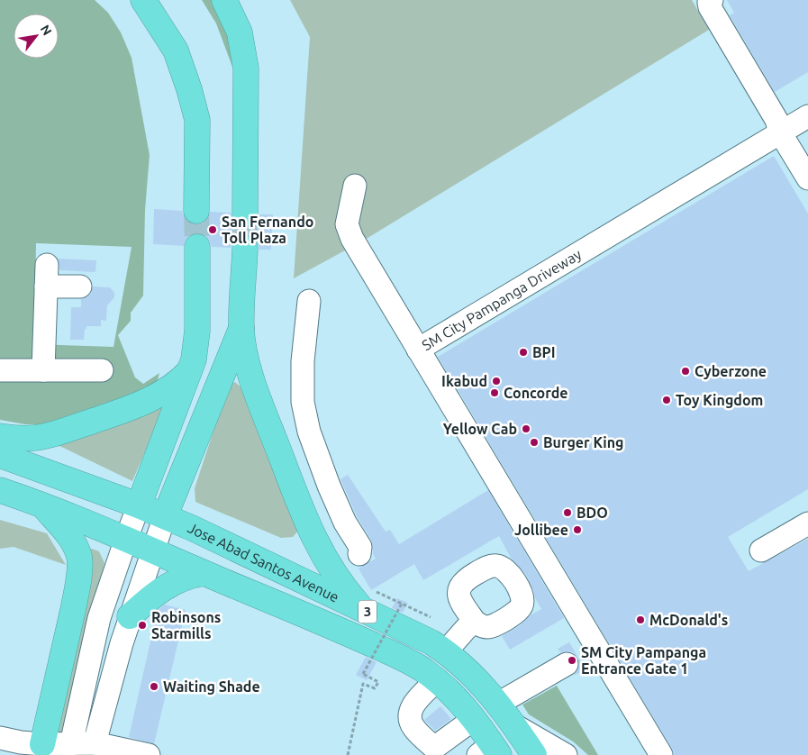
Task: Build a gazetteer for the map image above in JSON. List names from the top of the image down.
{
  "streets": {
    "highway": ["Jose Abad Santos Avenue", "3"],
    "street": ["SM City Pampanga Driveway"]
  },
  "places": [
    "San Fernando Toll Plaza",
    "BPI",
    "Cyberzone",
    "Ikabud",
    "Concorde",
    "Toy Kingdom",
    "Yellow Cab",
    "Burger King",
    "BDO",
    "Jollibee",
    "McDonald's",
    "Robinsons Starmills",
    "SM City Pampanga Entrance Gate 1",
    "Waiting Shade"
  ],
  "north": "top right"
}
